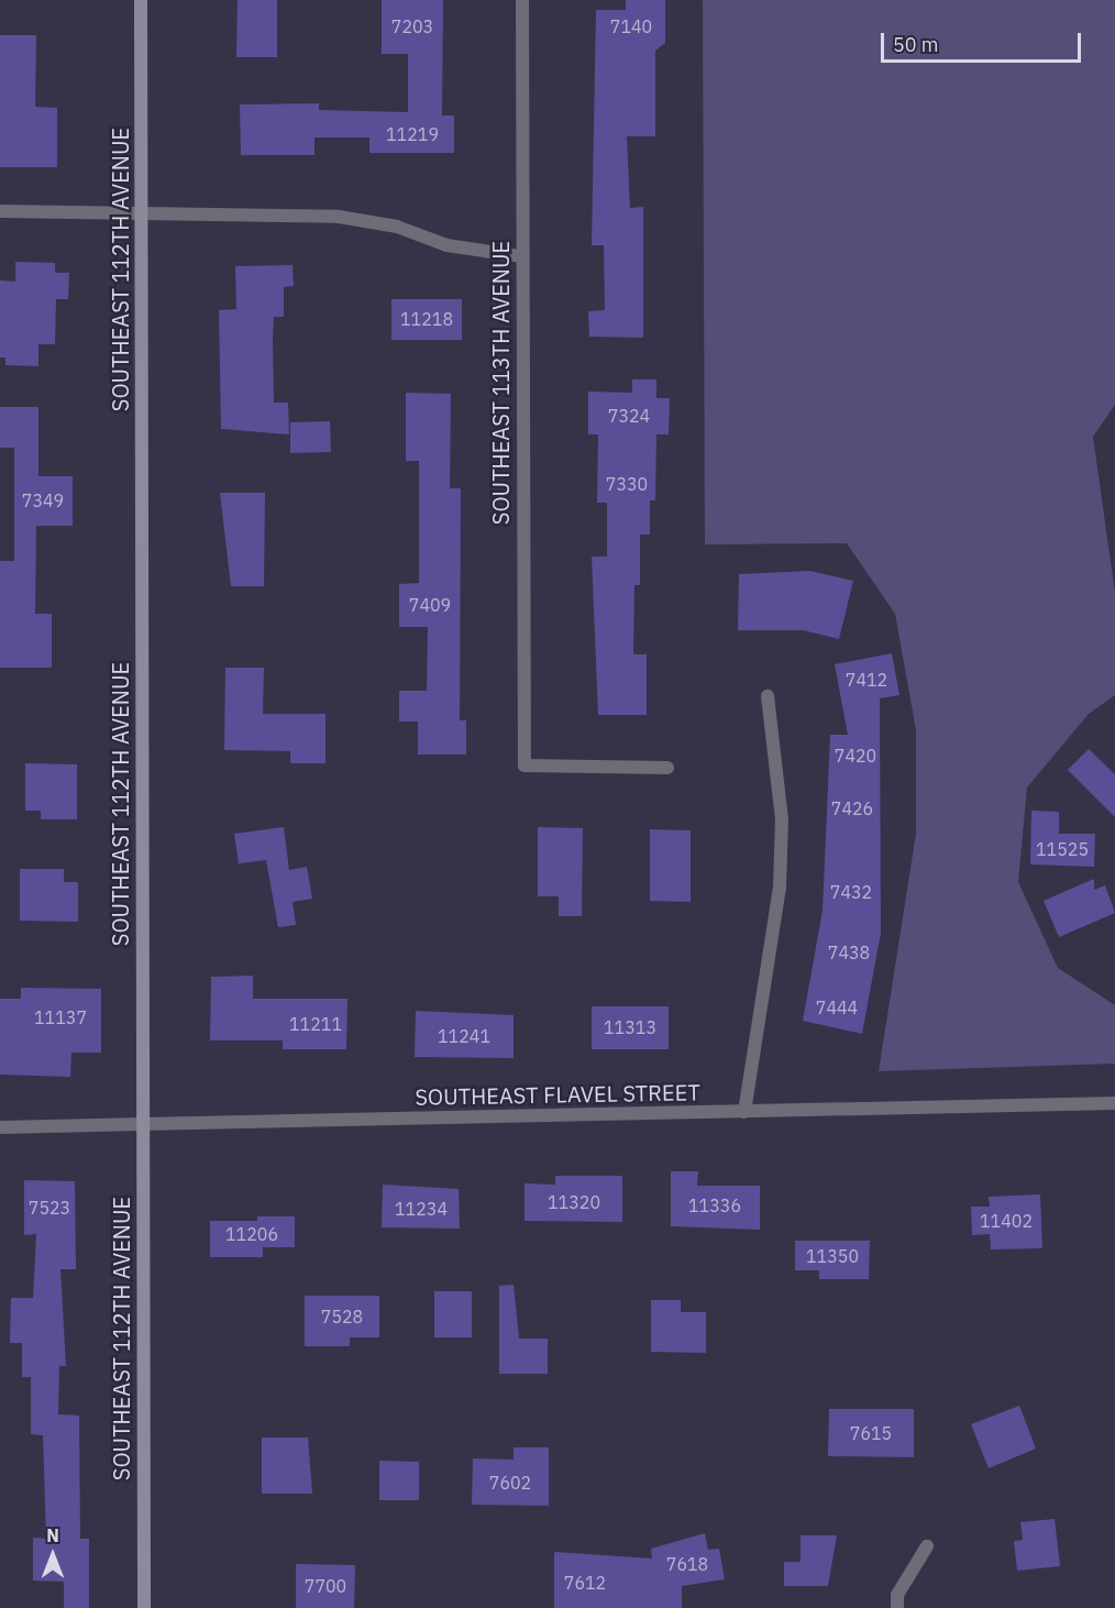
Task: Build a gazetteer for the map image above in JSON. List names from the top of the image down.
{
  "streets": {
    "main road": ["SOUTHEAST 112TH AVENUE"],
    "street": ["SOUTHEAST 113TH AVENUE", "SOUTHEAST FLAVEL STREET"]
  },
  "crossings": [
    ["SOUTHEAST 112TH AVENUE", "SOUTHEAST FLAVEL STREET"]
  ],
  "house_numbers": [
    "7203",
    "7140",
    "11219",
    "11218",
    "7324",
    "7330",
    "7349",
    "7409",
    "7412",
    "7420",
    "7426",
    "11525",
    "7432",
    "7438",
    "7444",
    "11137",
    "11211",
    "11313",
    "11241",
    "11320",
    "11336",
    "7523",
    "11234",
    "11402",
    "11206",
    "11350",
    "7528",
    "7615",
    "7602",
    "7618",
    "7612",
    "7700"
  ],
  "scale_bar": "50 m",
  "north": "top"
}
